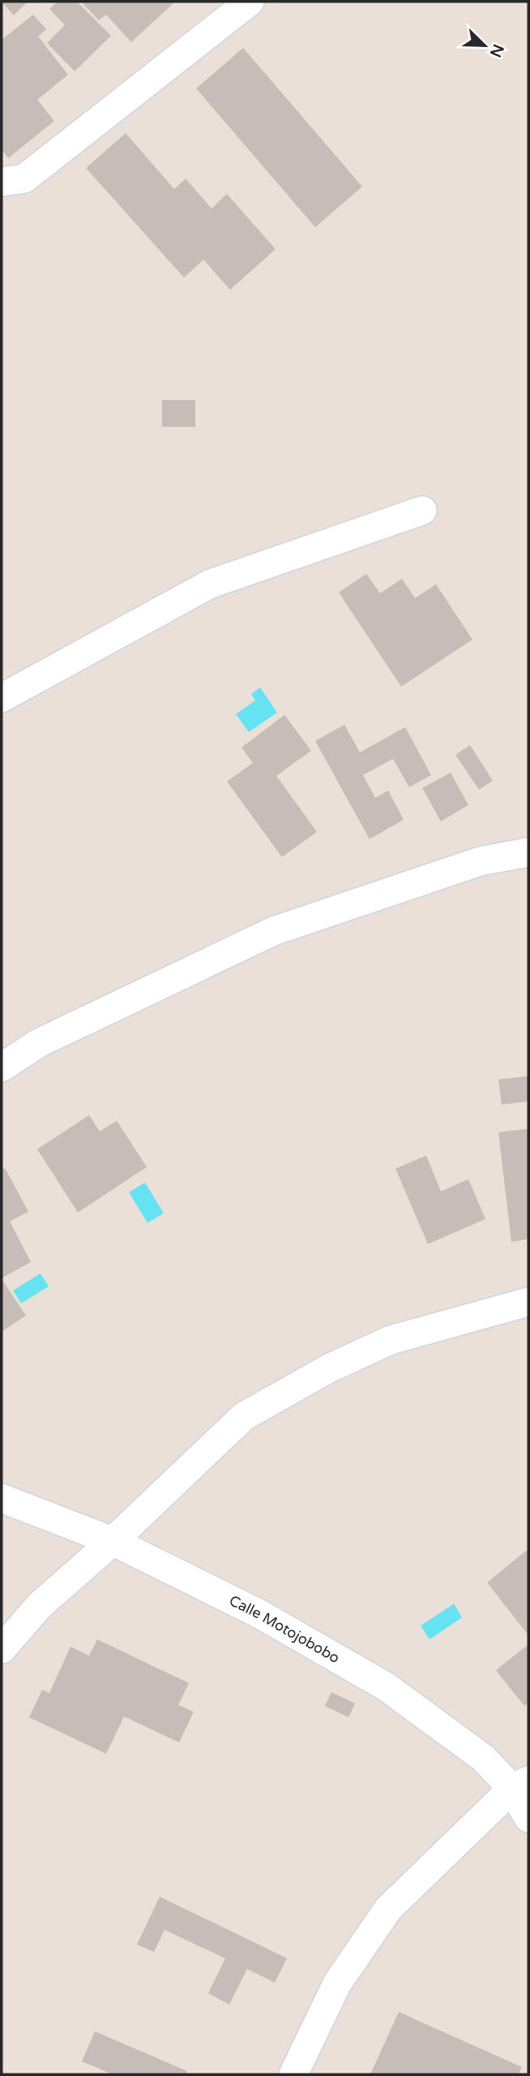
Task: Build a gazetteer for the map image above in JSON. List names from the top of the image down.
{
  "streets": {
    "street": ["Calle Motojobobo"]
  },
  "north": "bottom right"
}
